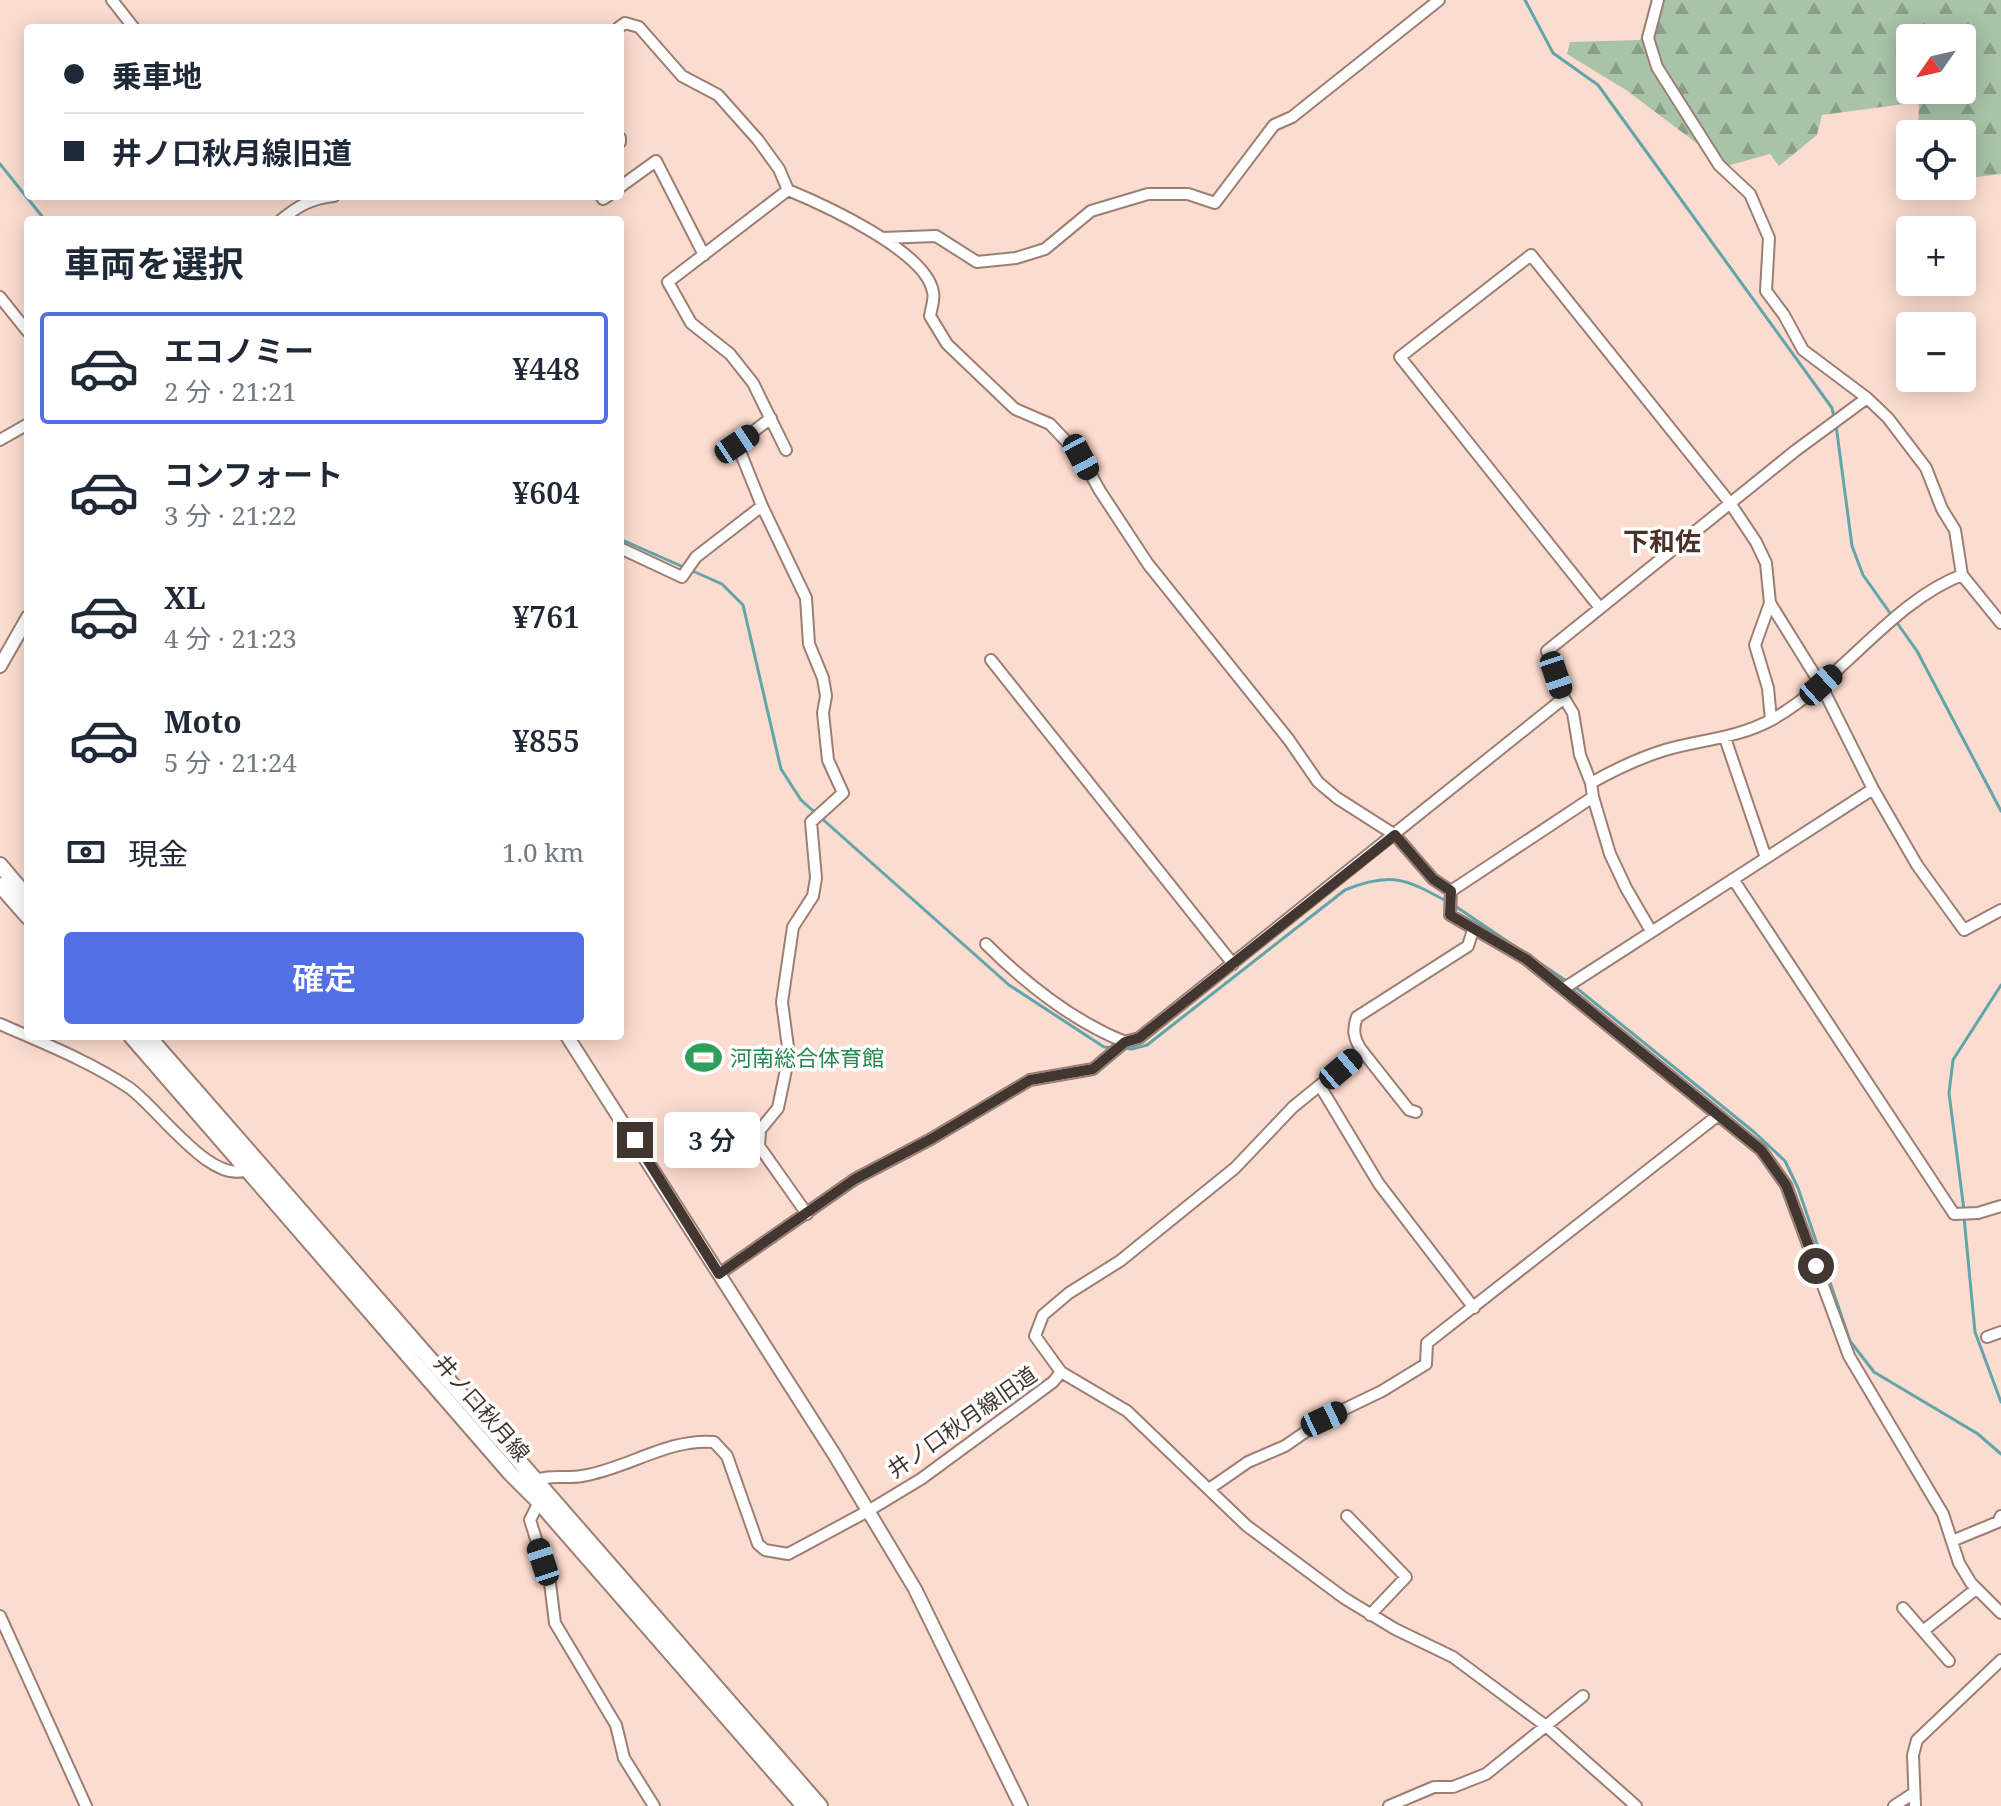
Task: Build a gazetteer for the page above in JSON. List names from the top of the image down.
{
  "streets": {
    "main road": ["井ノ口秋月線"],
    "street": ["井ノ口秋月線旧道"]
  },
  "crossings": [
    ["井ノ口秋月線", "井ノ口秋月線旧道"]
  ],
  "districts": ["下和佐"],
  "places": {
    "sports": ["河南総合体育館"]
  },
  "north": "bottom left",
  "page": {
    "map_buttons": ["+", "−"],
    "banner": ["乗車地", "井ノ口秋月線旧道"],
    "heading": "車両を選択",
    "list": [
      {
        "name": "エコノミー",
        "note": "2 分 · 21:21",
        "value": "¥448"
      },
      {
        "name": "コンフォート",
        "note": "3 分 · 21:22",
        "value": "¥604"
      },
      {
        "name": "XL",
        "note": "4 分 · 21:23",
        "value": "¥761"
      },
      {
        "name": "Moto",
        "note": "5 分 · 21:24",
        "value": "¥855"
      }
    ],
    "pay": ["現金", "1.0 km"],
    "buttons": "確定",
    "bubble": "3 分"
  }
}
